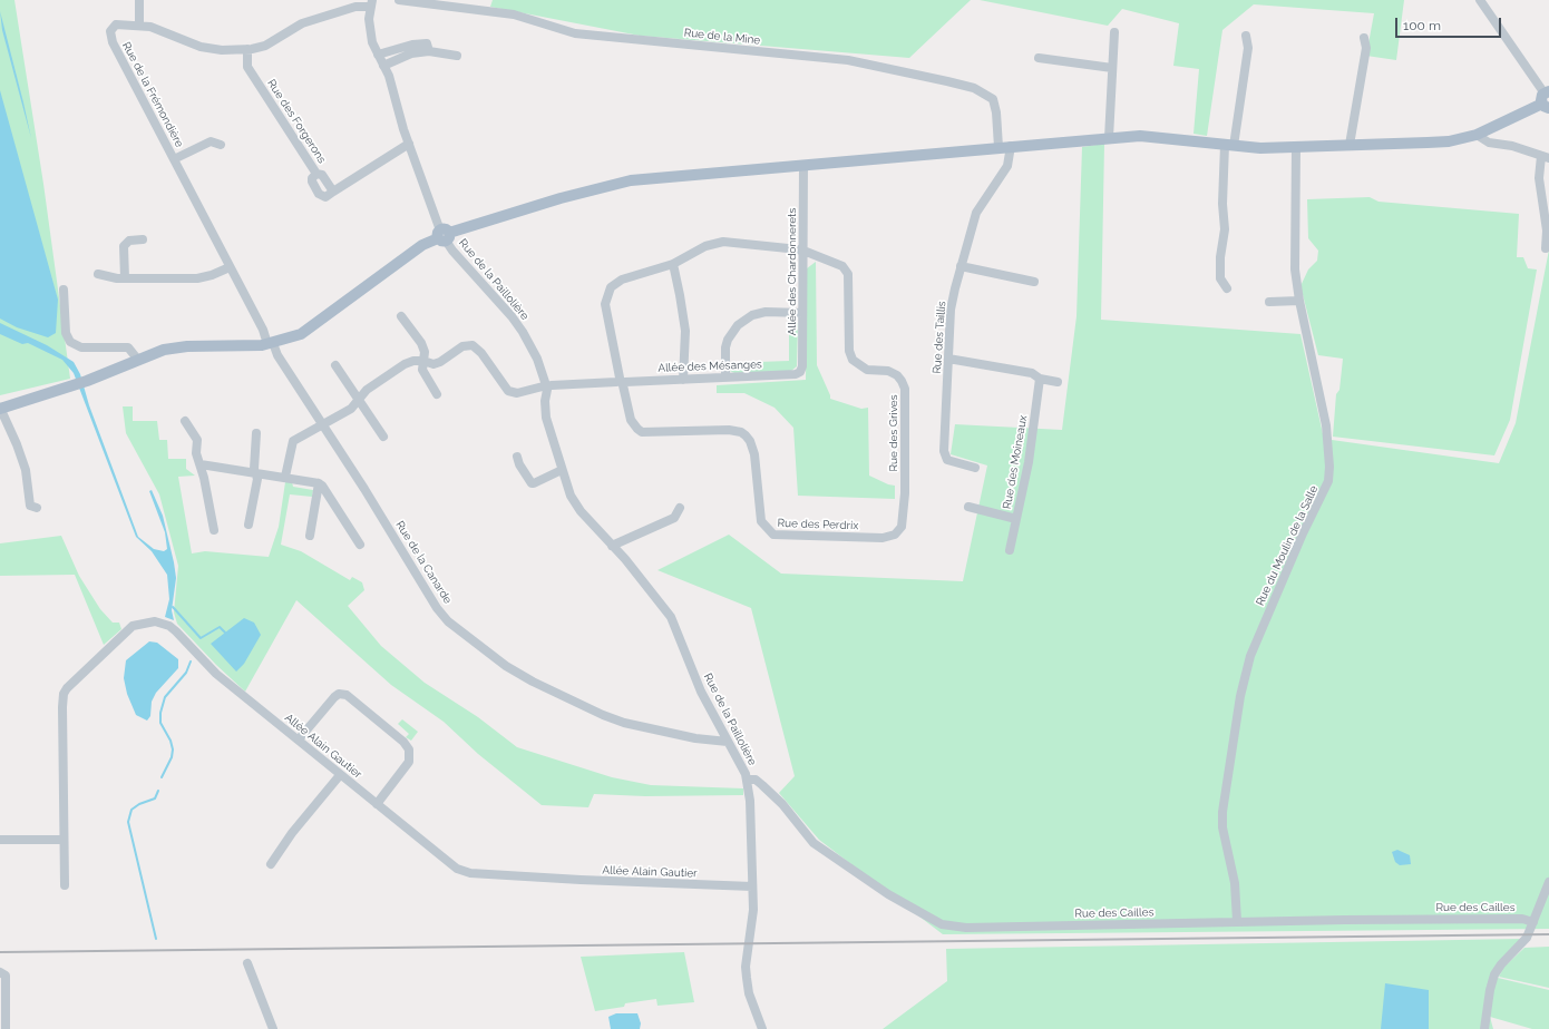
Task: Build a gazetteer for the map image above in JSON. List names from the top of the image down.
{
  "streets": {
    "street": [
      "Rue de la Mine",
      "Rue de la Frémondière",
      "Rue des Forgerons",
      "Allée des Chardonnerets",
      "Rue de la Paillolière",
      "Rue des Taillis",
      "Allée des Mésanges",
      "Rue des Grives",
      "Rue des Moineaux",
      "Rue des Perdrix",
      "Rue du Moulin de la Salle",
      "Rue de la Canarde",
      "Allée Alain Gautier",
      "Rue des Cailles"
    ]
  },
  "crossings": [
    ["Rue de la Frémondière", "Rue des Forgerons"],
    ["Rue de la Frémondière", "Rue de la Paillolière"],
    ["Rue de la Frémondière", "Rue de la Canarde"],
    ["Rue des Forgerons", "Rue de la Paillolière"],
    ["Allée des Chardonnerets", "Allée des Mésanges"],
    ["Allée des Chardonnerets", "Rue des Grives"],
    ["Rue de la Paillolière", "Allée des Mésanges"],
    ["Rue de la Paillolière", "Rue de la Canarde"],
    ["Rue de la Paillolière", "Allée Alain Gautier"],
    ["Rue de la Paillolière", "Rue des Cailles"],
    ["Allée des Mésanges", "Rue des Perdrix"],
    ["Rue des Grives", "Rue des Perdrix"],
    ["Rue du Moulin de la Salle", "Rue des Cailles"]
  ],
  "scale_bar": "100 m"
}
